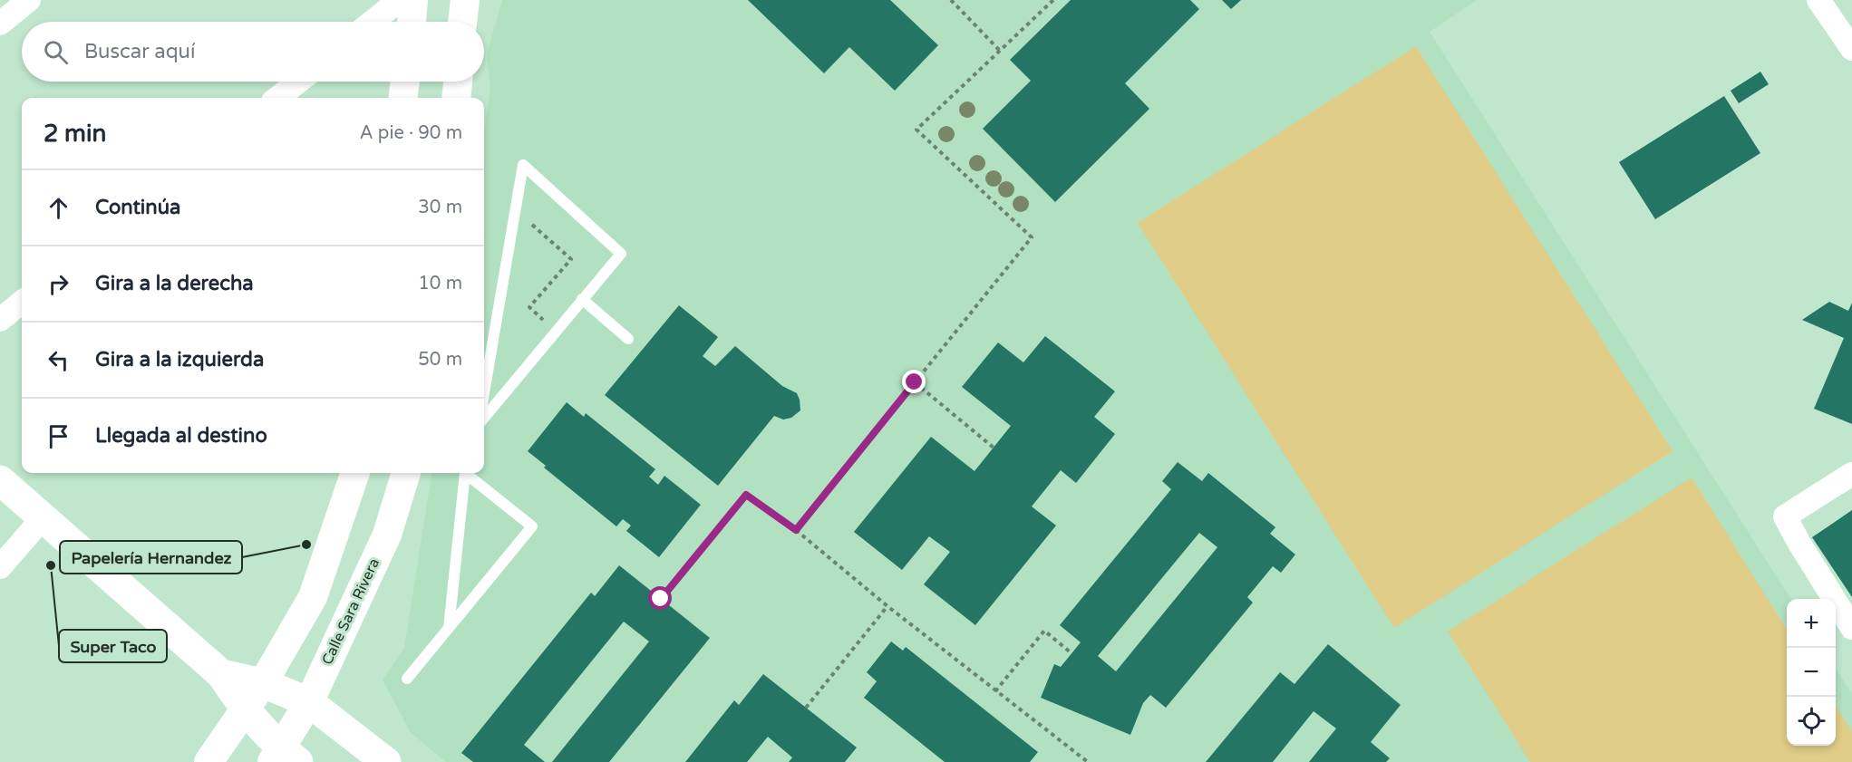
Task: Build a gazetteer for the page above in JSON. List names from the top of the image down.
{
  "streets": {
    "street": ["Calle Sara Rivera"]
  },
  "places": ["Papelería Hernandez", "Super Taco"],
  "page": {
    "search": "Buscar aquí",
    "heading": ["2 min", "A pie · 90 m"],
    "list": [
      ["Continúa", "30 m"],
      ["Gira a la derecha", "10 m"],
      ["Gira a la izquierda", "50 m"],
      "Llegada al destino"
    ],
    "map_buttons": ["+", "−"]
  }
}
